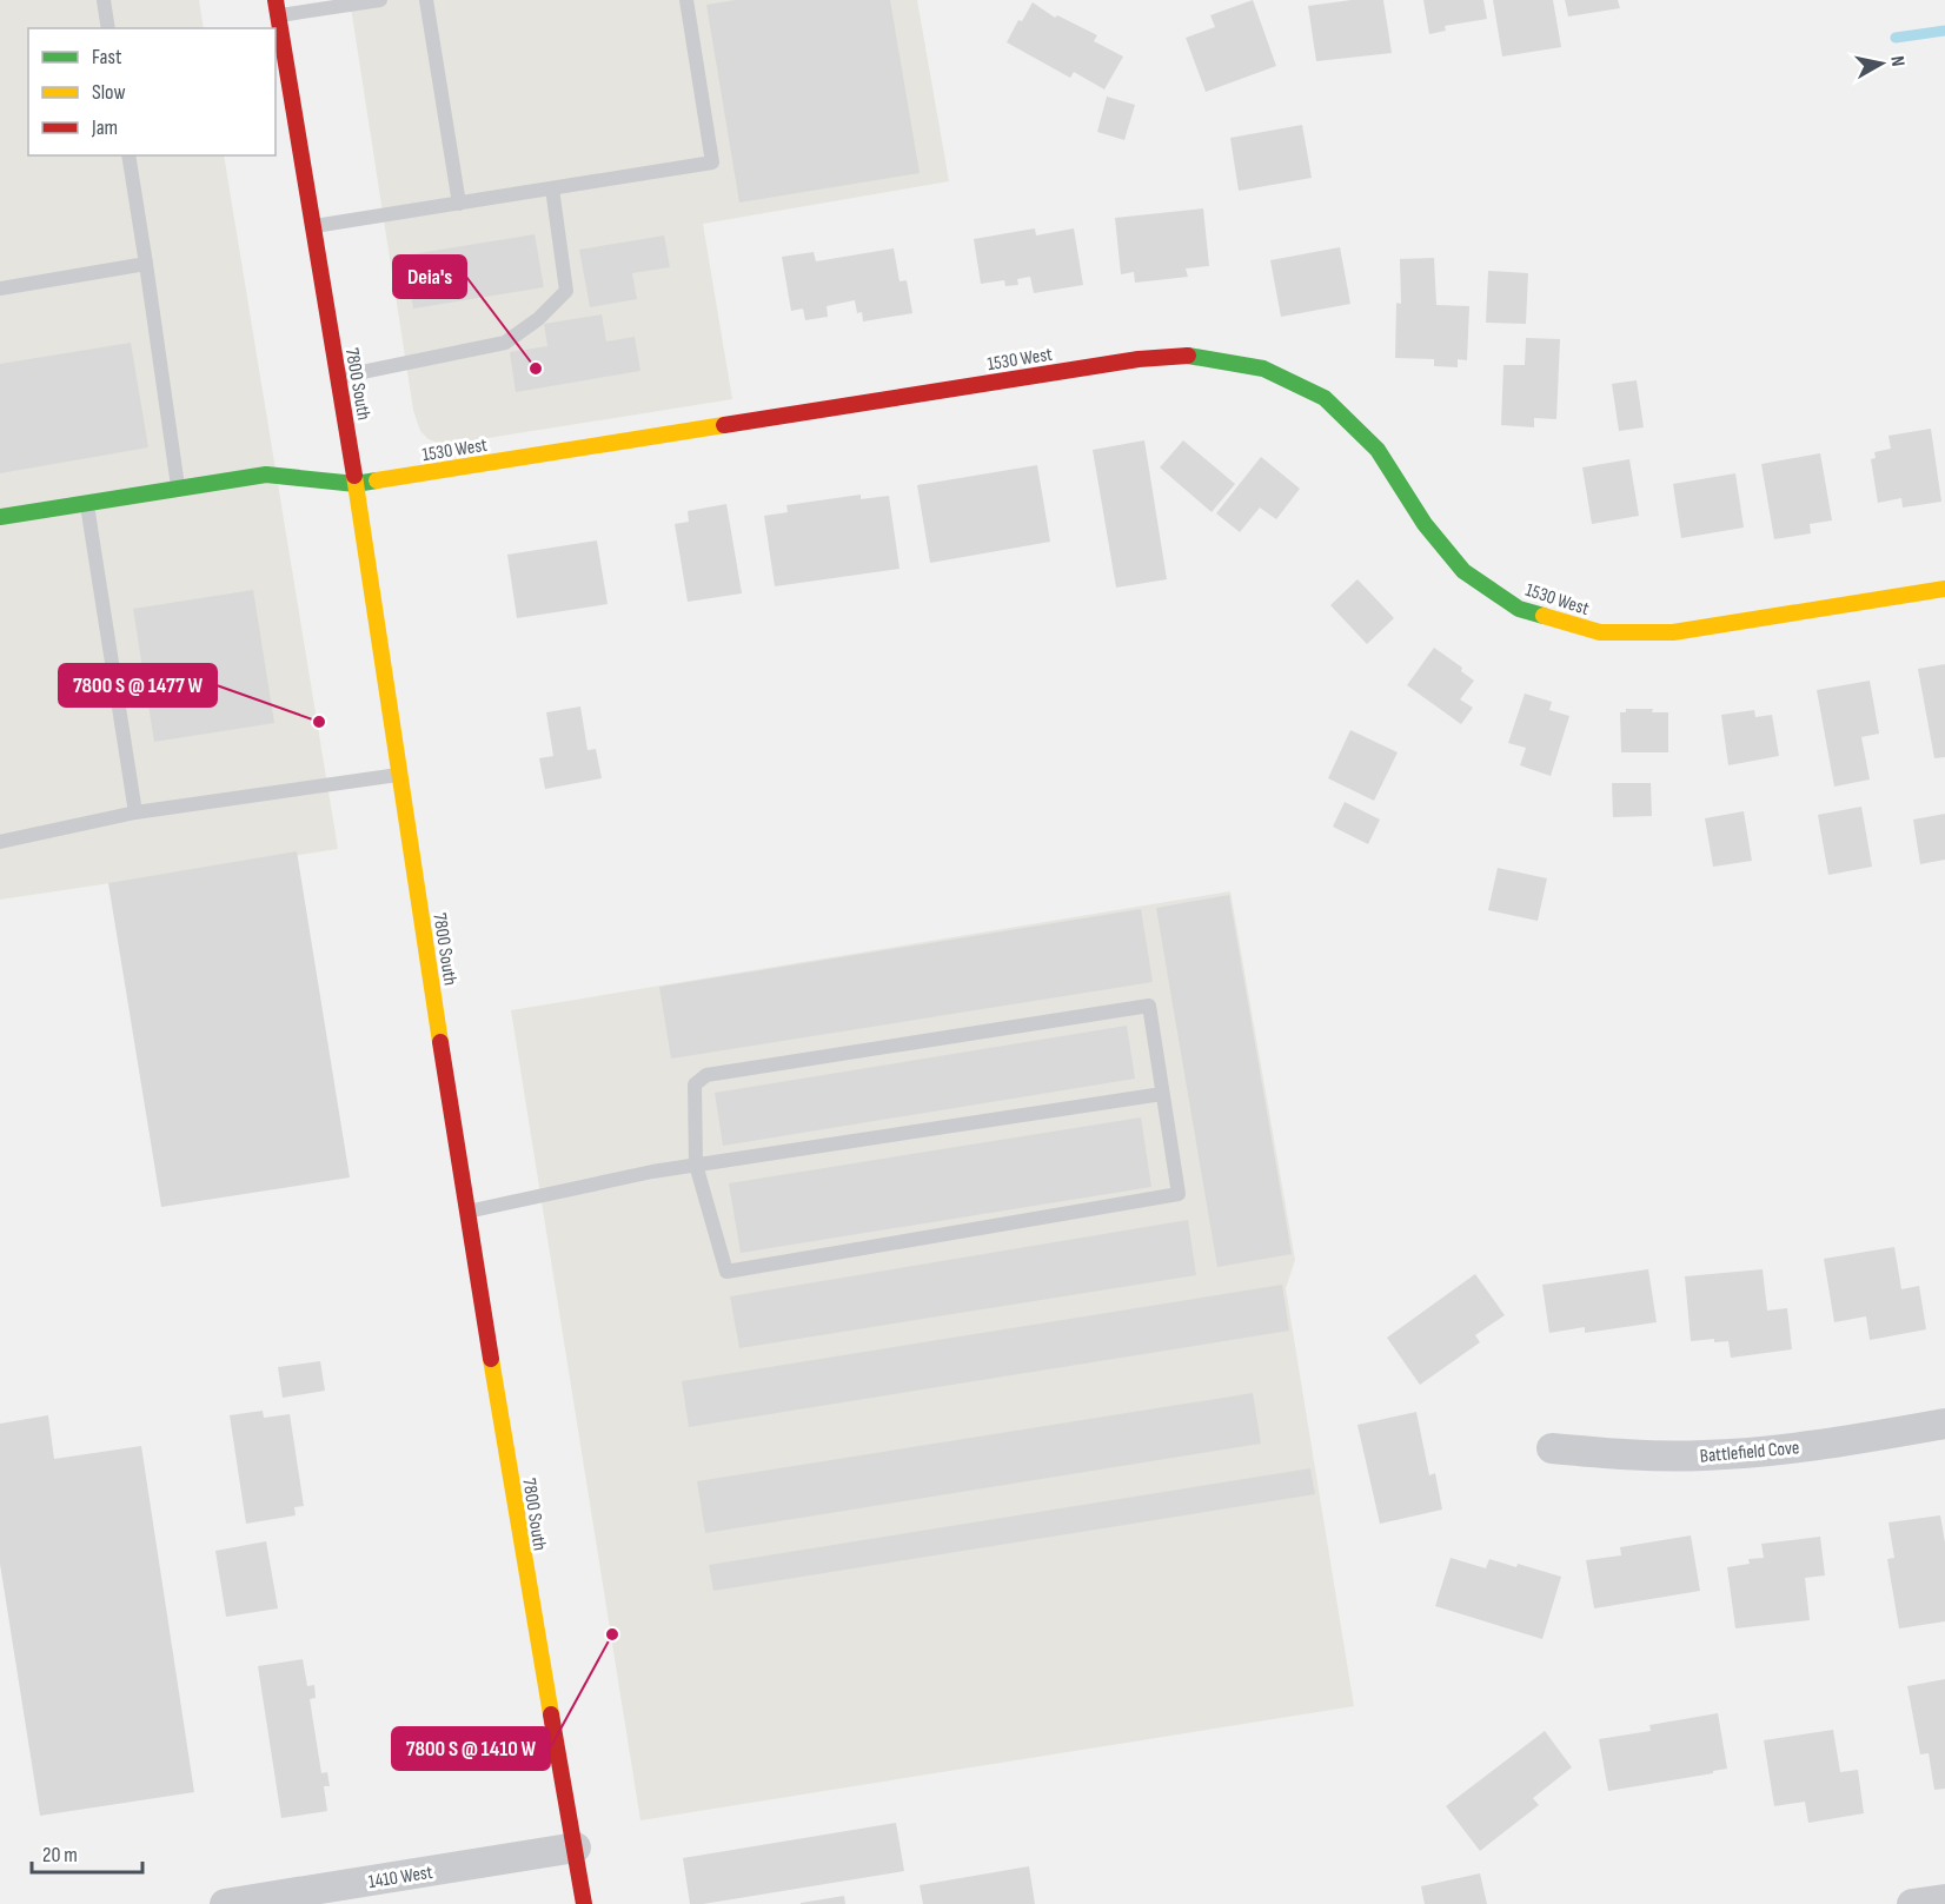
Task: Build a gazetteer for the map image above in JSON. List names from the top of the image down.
{
  "streets": {
    "street": [
      "1530 West",
      "7800 South",
      "Battlefield Cove",
      "1410 West"
    ]
  },
  "crossings": [
    ["1530 West", "7800 South"],
    ["7800 South", "1410 West"]
  ],
  "places": ["Deia's", "7800 S @ 1477 W", "7800 S @ 1410 W"],
  "legend": ["Fast", "Slow", "Jam"],
  "scale_bar": "20 m",
  "north": "right"
}
